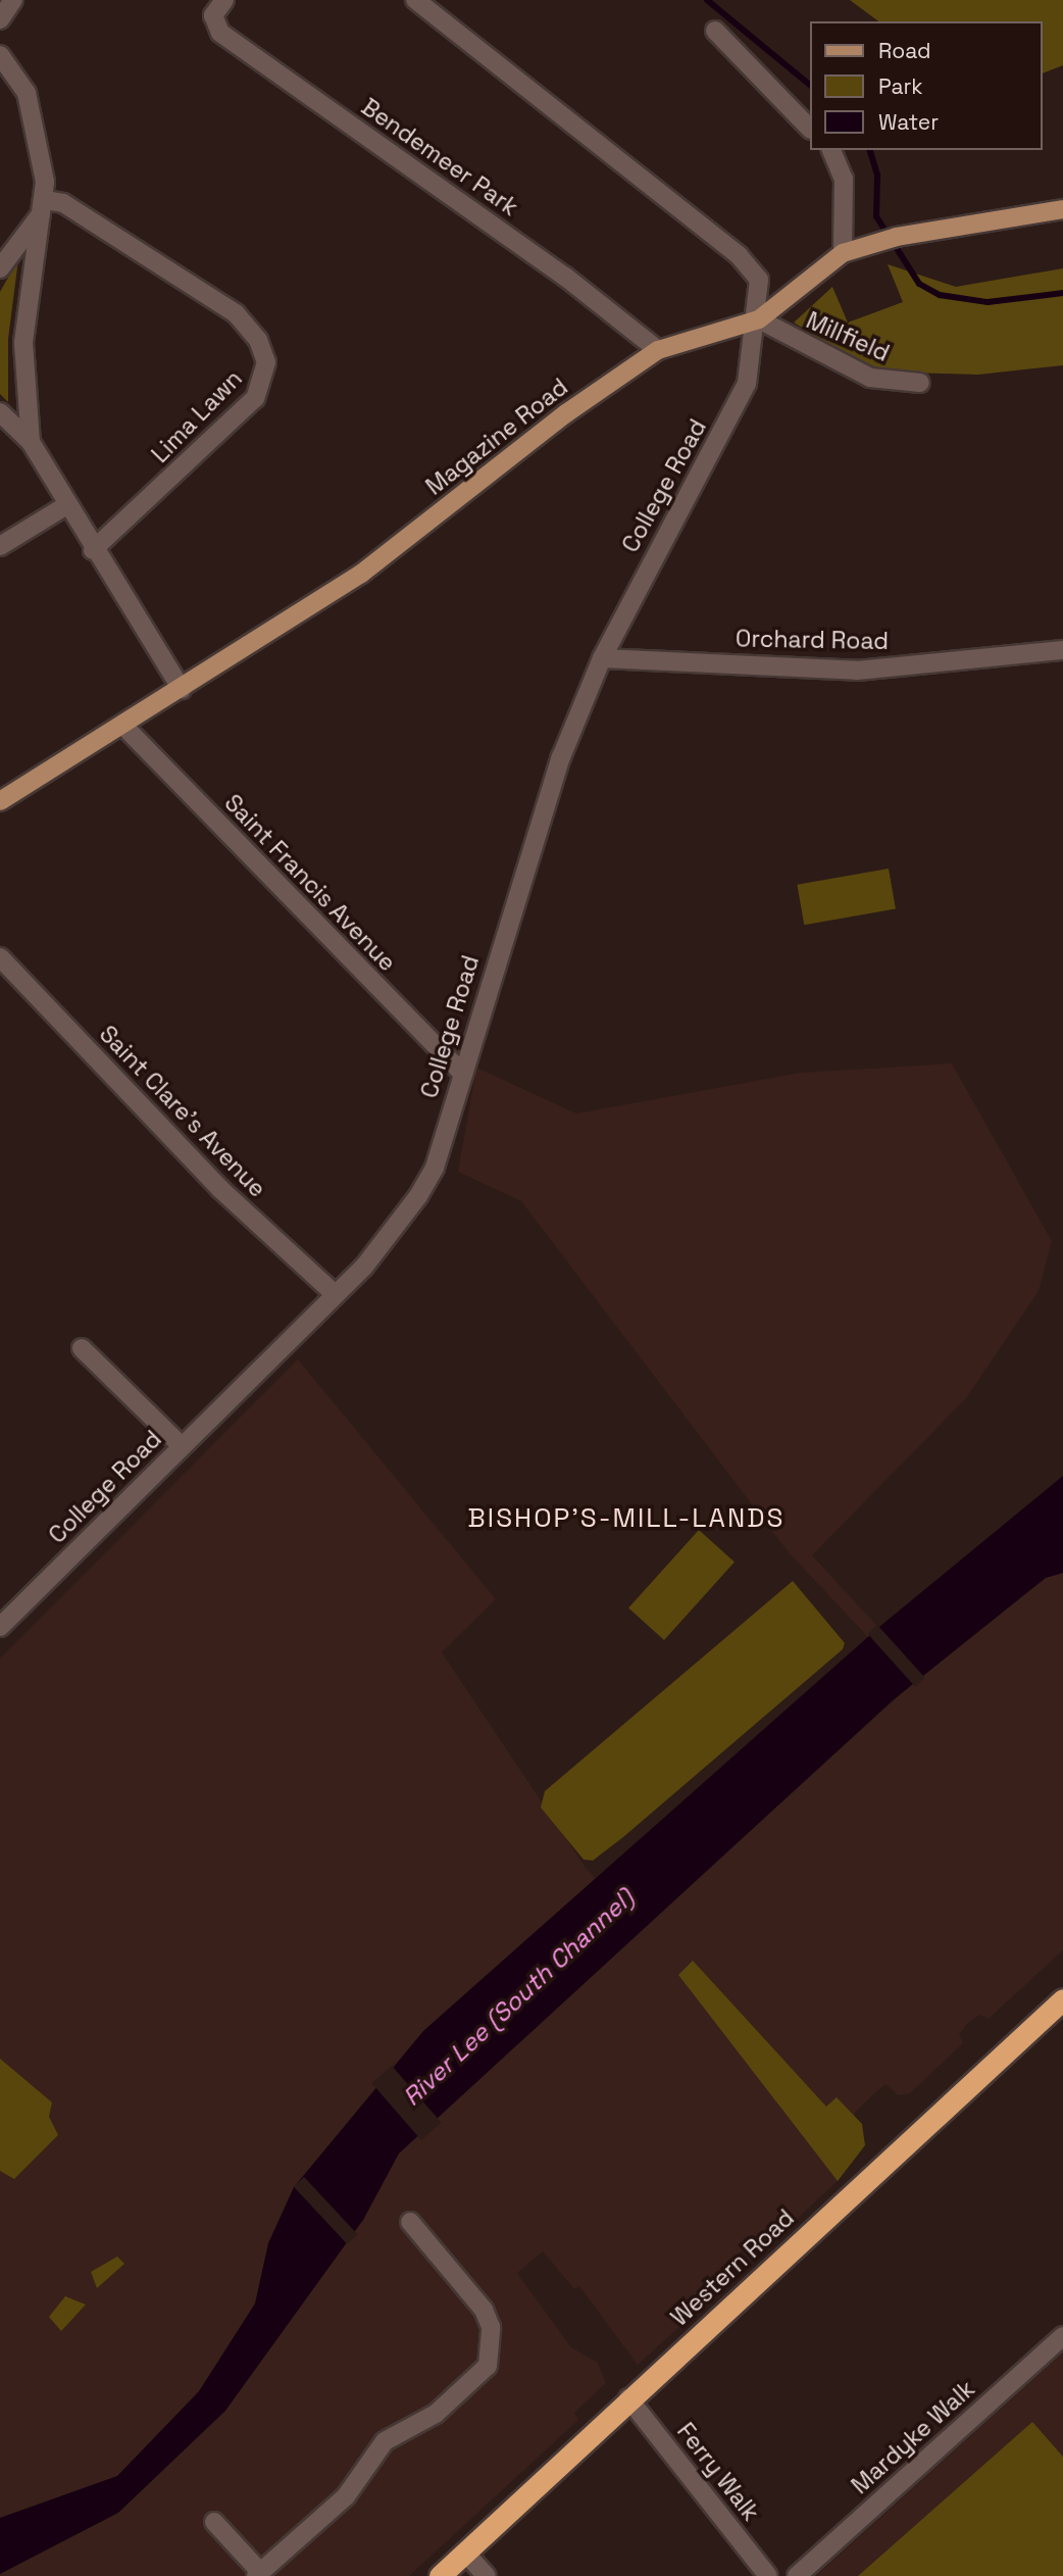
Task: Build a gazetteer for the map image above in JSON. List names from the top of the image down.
{
  "streets": {
    "highway": ["Western Road"],
    "main road": ["Magazine Road"],
    "street": [
      "Bendemeer Park",
      "Millfield",
      "Lima Lawn",
      "College Road",
      "Orchard Road",
      "Saint Francis Avenue",
      "Saint Clare's Avenue",
      "Mardyke Walk",
      "Ferry Walk"
    ]
  },
  "crossings": [
    ["Bendemeer Park", "Magazine Road"],
    ["Millfield", "Magazine Road"],
    ["Millfield", "College Road"],
    ["Magazine Road", "College Road"],
    ["Magazine Road", "Saint Francis Avenue"],
    ["College Road", "Orchard Road"],
    ["College Road", "Saint Francis Avenue"],
    ["College Road", "Saint Clare's Avenue"],
    ["Western Road", "Ferry Walk"]
  ],
  "districts": ["BISHOP'S-MILL-LANDS"],
  "water": ["River Lee (South Channel)"],
  "legend": ["Road", "Park", "Water"]
}
